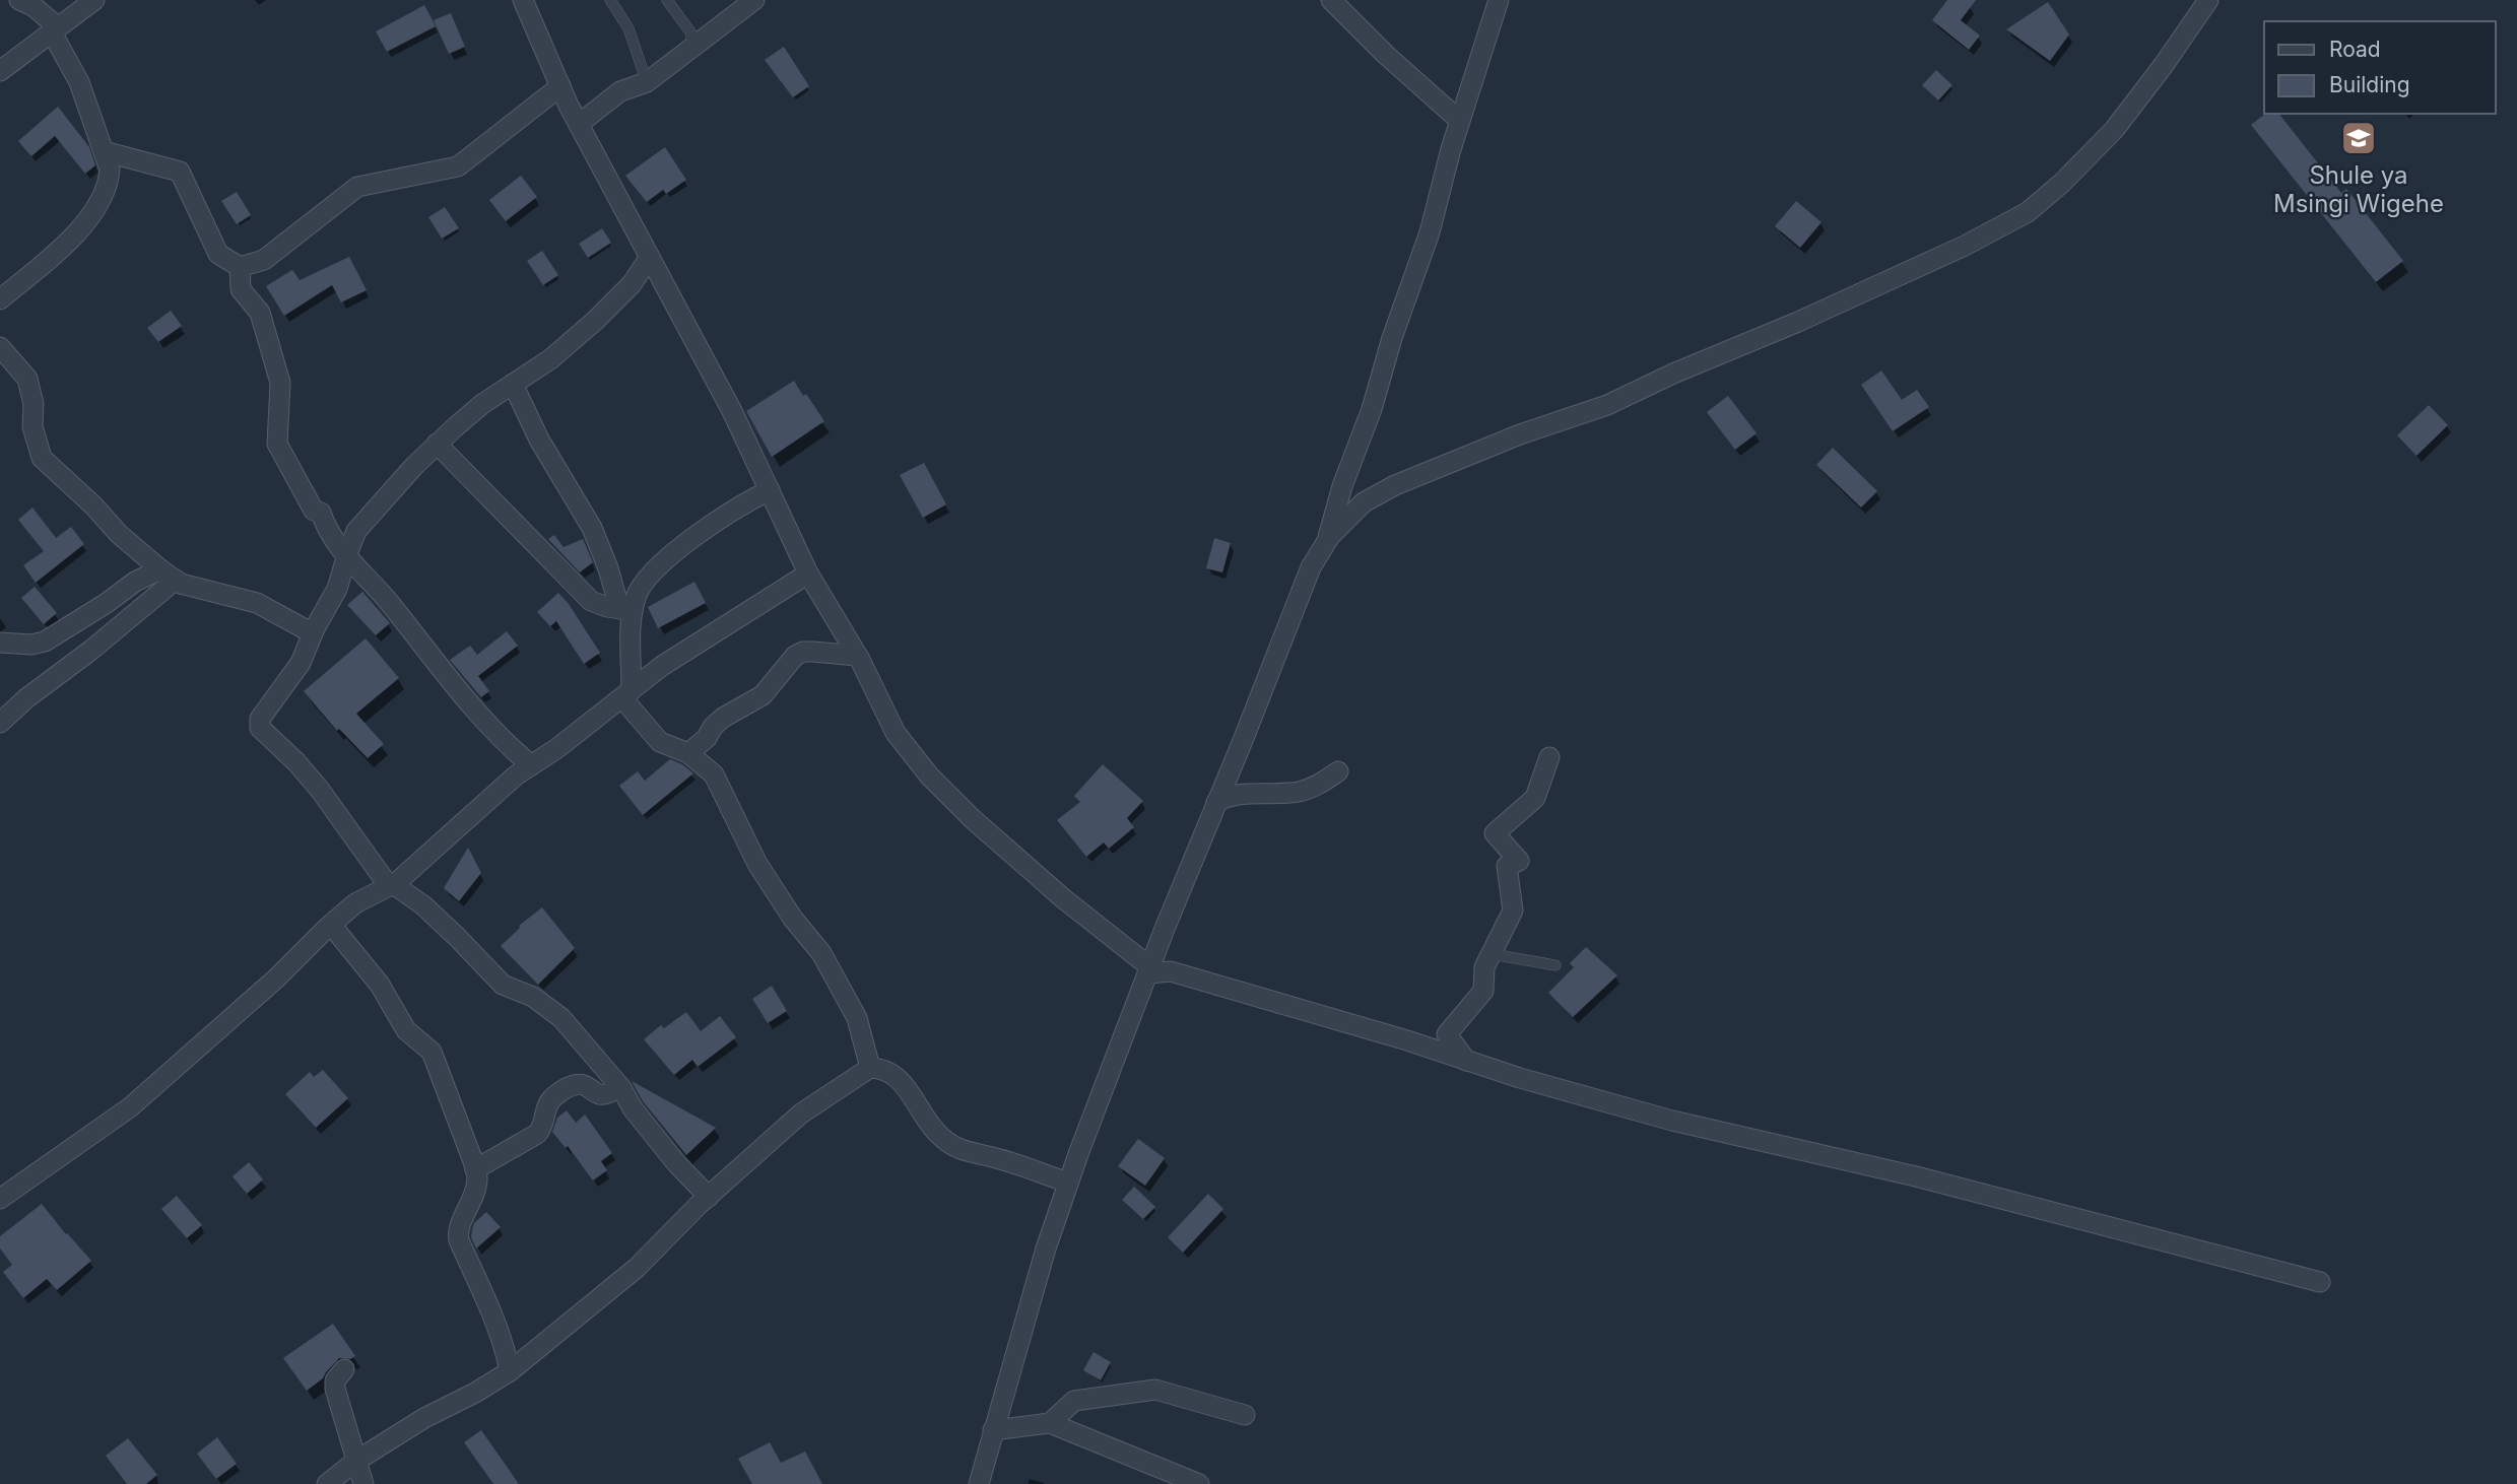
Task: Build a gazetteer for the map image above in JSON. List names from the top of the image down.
{
  "places": {
    "school or university": ["Shule ya Msingi Wigehe"]
  },
  "legend": ["Road", "Building"]
}
